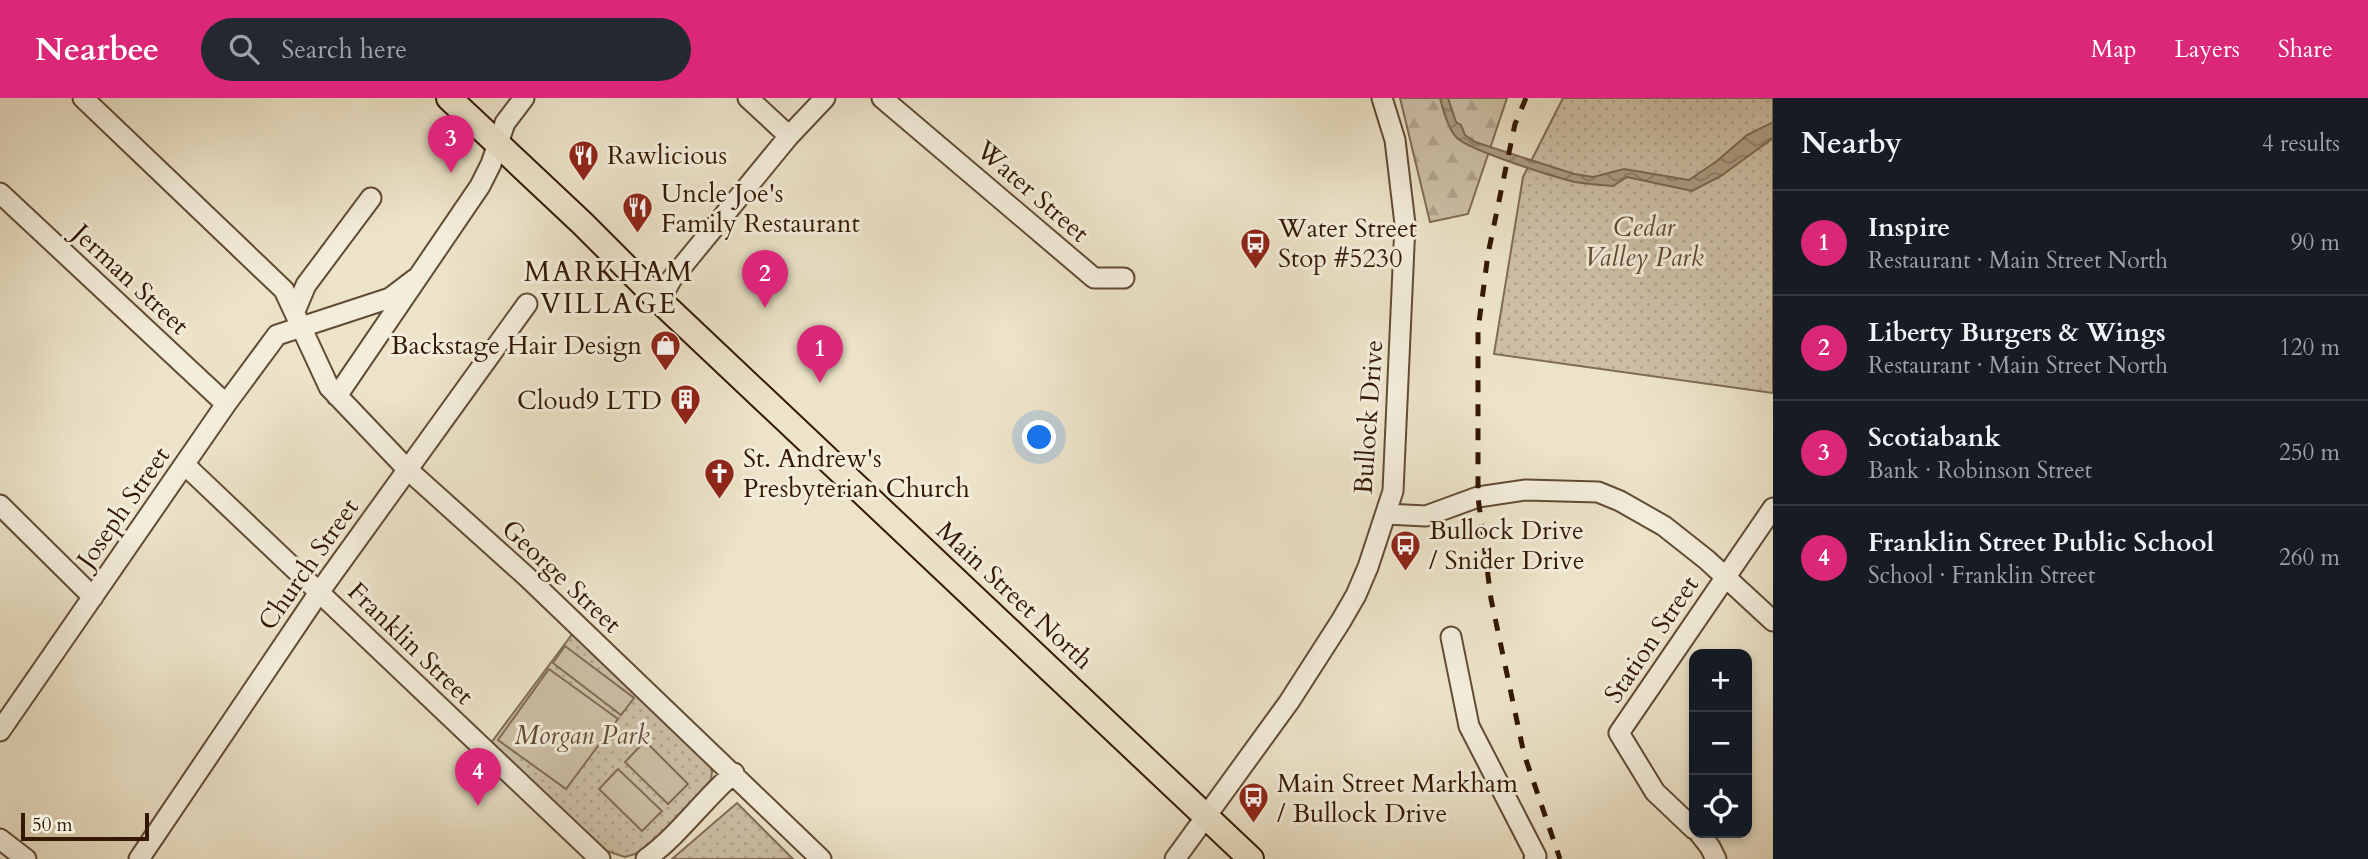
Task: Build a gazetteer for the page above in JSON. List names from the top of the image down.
{
  "streets": {
    "main road": ["Main Street North"],
    "street": [
      "Water Street",
      "Jerman Street",
      "Bullock Drive",
      "Joseph Street",
      "Church Street",
      "George Street",
      "Station Street",
      "Franklin Street"
    ]
  },
  "crossings": [
    ["Jerman Street", "Joseph Street"],
    ["Bullock Drive", "Main Street North"],
    ["Joseph Street", "George Street"],
    ["Joseph Street", "Franklin Street"],
    ["Church Street", "George Street"],
    ["Church Street", "Franklin Street"]
  ],
  "districts": ["MARKHAM VILLAGE"],
  "parks": ["Cedar Valley Park", "Morgan Park"],
  "places": {
    "restaurant": ["Rawlicious", "Uncle Joe's Family Restaurant"],
    "bus stop": ["Water Street Stop #5230", "Bullock Drive / Snider Drive", "Main Street Markham / Bullock Drive"],
    "shop": ["Backstage Hair Design"],
    "building": ["Cloud9 LTD"],
    "church": ["St. Andrew's Presbyterian Church"]
  },
  "scale_bar": "50 m",
  "page": {
    "header": "Nearbee",
    "search": "Search here",
    "nav": ["Map", "Layers", "Share"],
    "heading": ["Nearby", "4 results"],
    "pins": [
      "3",
      "2",
      "1",
      "4"
    ],
    "list": [
      {
        "mark": "1",
        "name": "Inspire",
        "note": "Restaurant · Main Street North",
        "value": "90 m"
      },
      {
        "mark": "2",
        "name": "Liberty Burgers & Wings",
        "note": "Restaurant · Main Street North",
        "value": "120 m"
      },
      {
        "mark": "3",
        "name": "Scotiabank",
        "note": "Bank · Robinson Street",
        "value": "250 m"
      },
      {
        "mark": "4",
        "name": "Franklin Street Public School",
        "note": "School · Franklin Street",
        "value": "260 m"
      }
    ],
    "map_buttons": ["+", "−"],
    "scale": "50 m"
  }
}
